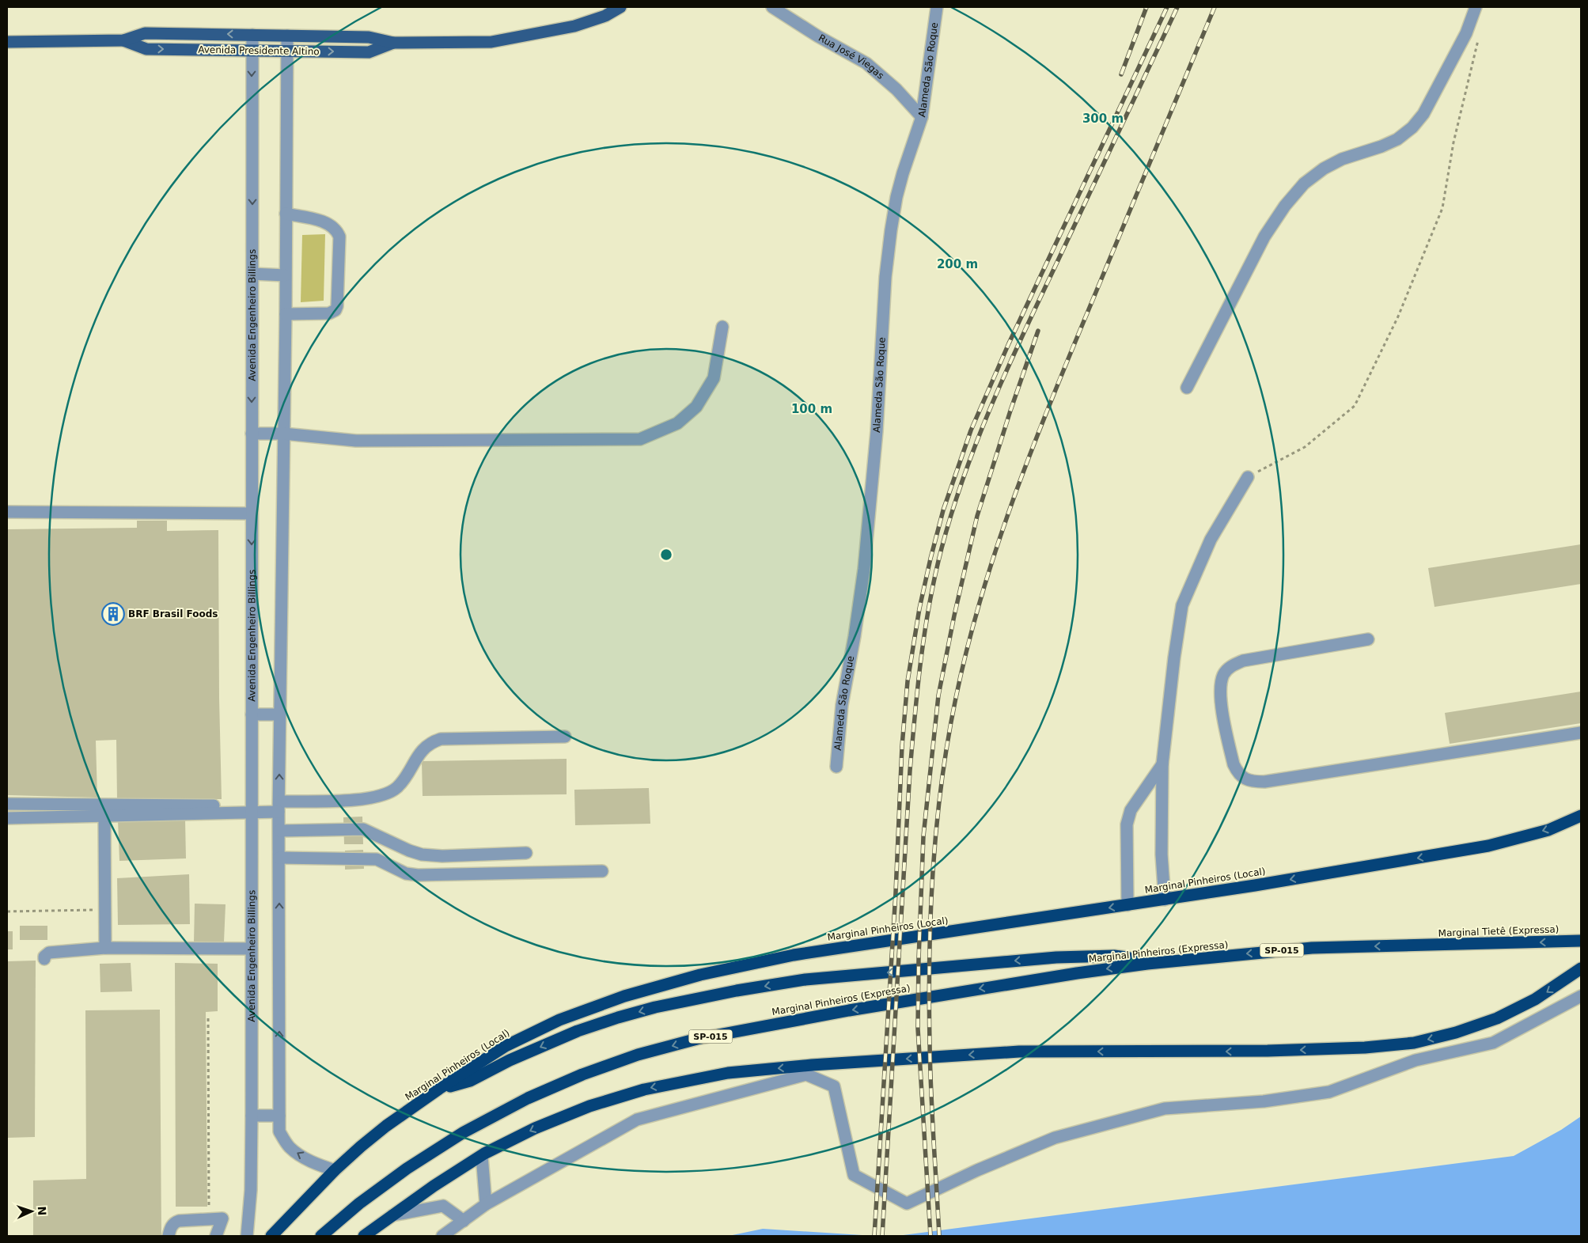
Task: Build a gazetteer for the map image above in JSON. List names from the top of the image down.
{
  "streets": {
    "highway": [
      "Marginal Pinheiros (Local)",
      "Marginal Tietê (Expressa)",
      "SP-015",
      "Marginal Pinheiros (Expressa)"
    ],
    "main road": ["Avenida Presidente Altino"],
    "street": ["Rua José Viegas", "Alameda São Roque", "Avenida Engenheiro Billings"]
  },
  "crossings": [
    ["Avenida Presidente Altino", "Avenida Engenheiro Billings"],
    ["Rua José Viegas", "Alameda São Roque"],
    ["Marginal Tietê (Expressa)", "Marginal Pinheiros (Expressa)"]
  ],
  "places": {
    "building": ["BRF Brasil Foods"]
  },
  "north": "right",
  "rings": ["300 m", "200 m", "100 m"]
}
